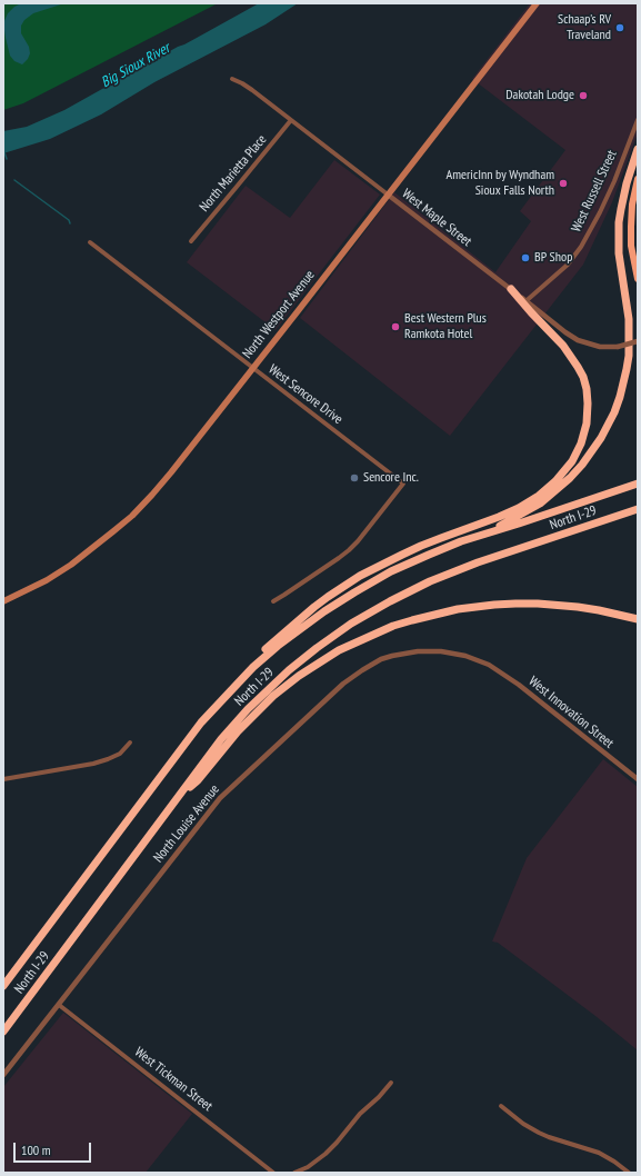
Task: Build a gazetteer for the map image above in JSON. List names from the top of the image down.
{
  "streets": {
    "highway": ["North I-29"],
    "main road": ["North Westport Avenue"],
    "street": [
      "North Marietta Place",
      "West Russell Street",
      "West Maple Street",
      "West Sencore Drive",
      "West Innovation Street",
      "North Louise Avenue",
      "West Tickman Street"
    ]
  },
  "crossings": [
    ["North Marietta Place", "West Maple Street"],
    ["West Maple Street", "North Westport Avenue"],
    ["North Westport Avenue", "West Sencore Drive"],
    ["West Innovation Street", "North Louise Avenue"],
    ["North Louise Avenue", "West Tickman Street"]
  ],
  "water": ["Big Sioux River"],
  "places": [
    "Schaap's RV Traveland",
    "Dakotah Lodge",
    "AmericInn by Wyndham Sioux Falls North",
    "BP Shop",
    "Best Western Plus Ramkota Hotel",
    "Sencore Inc."
  ],
  "scale_bar": "100 m"
}
